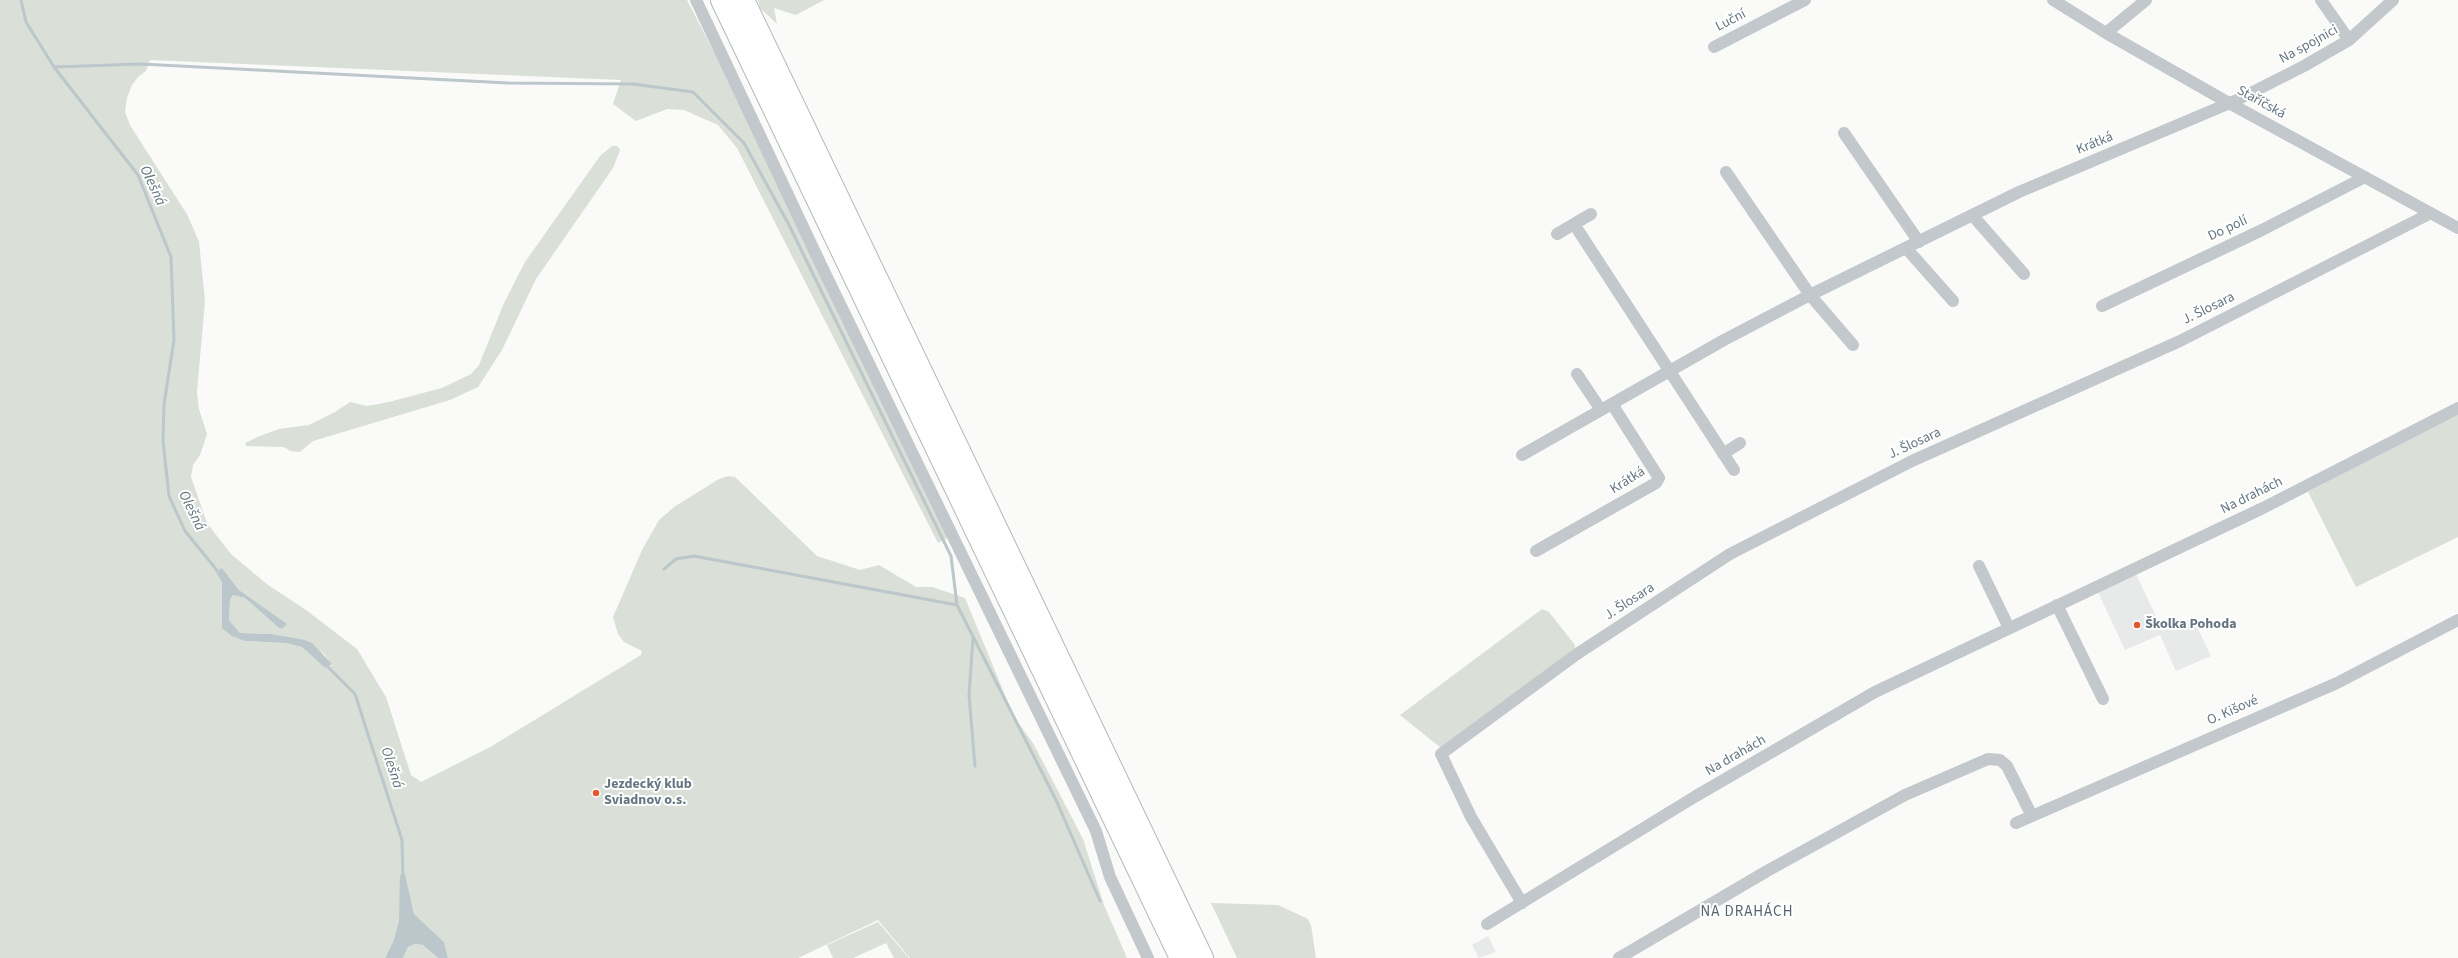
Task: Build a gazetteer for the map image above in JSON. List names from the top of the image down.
{
  "streets": {
    "street": [
      "Luční",
      "Na spojnici",
      "Staříčská",
      "Krátká",
      "Do polí",
      "J. Šlosara",
      "Na drahách",
      "O. Kišové"
    ]
  },
  "crossings": [
    ["Na spojnici", "Staříčská"],
    ["Na spojnici", "Krátká"],
    ["Staříčská", "Krátká"],
    ["Staříčská", "Do polí"],
    ["Staříčská", "J. Šlosara"],
    ["J. Šlosara", "Na drahách"]
  ],
  "districts": ["NA DRAHÁCH"],
  "water": ["Olešná"],
  "places": ["Školka Pohoda", "Jezdecký klub Sviadnov o.s."]
}
